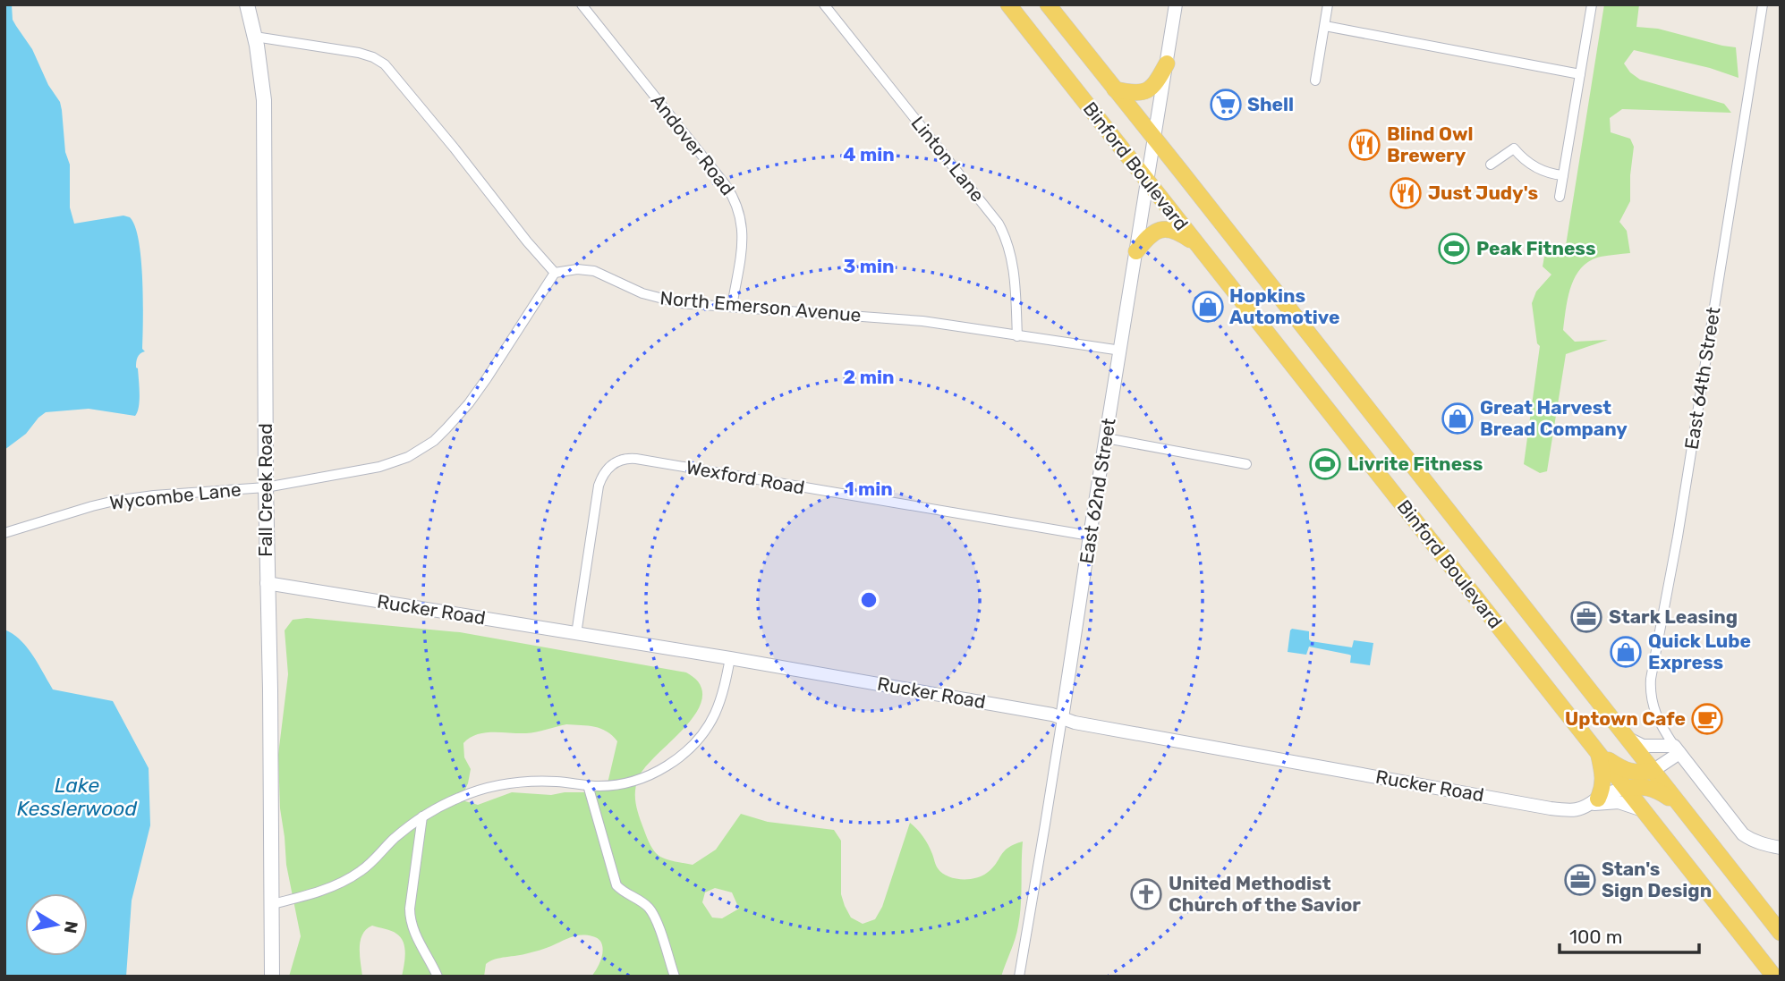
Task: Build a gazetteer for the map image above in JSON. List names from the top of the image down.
{
  "streets": {
    "main road": ["Binford Boulevard", "Fall Creek Road"],
    "street": [
      "Andover Road",
      "Linton Lane",
      "North Emerson Avenue",
      "East 64th Street",
      "Wexford Road",
      "East 62nd Street",
      "Wycombe Lane",
      "Rucker Road"
    ]
  },
  "crossings": [
    ["Andover Road", "North Emerson Avenue"],
    ["Linton Lane", "North Emerson Avenue"],
    ["Binford Boulevard", "East 62nd Street"],
    ["Binford Boulevard", "Rucker Road"],
    ["North Emerson Avenue", "East 62nd Street"],
    ["North Emerson Avenue", "Wycombe Lane"],
    ["Wexford Road", "East 62nd Street"],
    ["Wexford Road", "Rucker Road"],
    ["Fall Creek Road", "Wycombe Lane"],
    ["Fall Creek Road", "Rucker Road"],
    ["East 62nd Street", "Rucker Road"]
  ],
  "water": ["Lake Kesslerwood"],
  "places": {
    "supermarket": ["Shell"],
    "restaurant": ["Blind Owl Brewery", "Just Judy's"],
    "sports": ["Peak Fitness", "Livrite Fitness"],
    "shop": ["Hopkins Automotive", "Great Harvest Bread Company", "Quick Lube Express"],
    "office": ["Stark Leasing", "Stan's Sign Design"],
    "cafe": ["Uptown Cafe"],
    "church": ["United Methodist Church of the Savior"]
  },
  "scale_bar": "100 m",
  "north": "right",
  "rings": [
    "4 min",
    "3 min",
    "2 min",
    "1 min"
  ]
}
